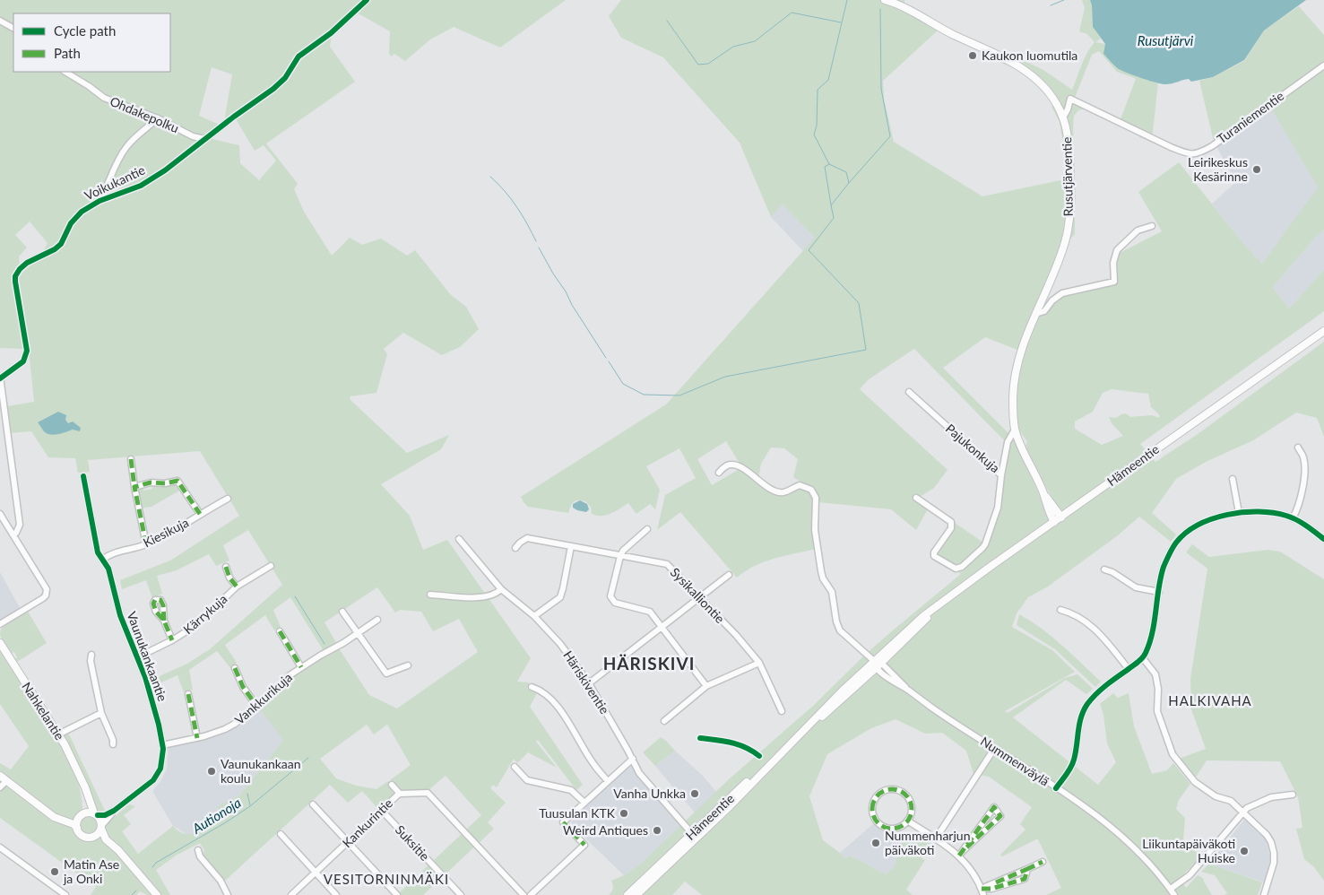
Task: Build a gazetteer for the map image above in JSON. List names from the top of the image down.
{
  "streets": {
    "main road": ["Rusutjärventie", "Hämeentie", "Nahkelantie"],
    "street": [
      "Ohdakepolku",
      "Turaniementie",
      "Voikukantie",
      "Pajukonkuja",
      "Kiesikuja",
      "Sysikalliontie",
      "Kärrykuja",
      "Vaunukankaantie",
      "Häriskiventie",
      "Vankkurikuja",
      "Nummenväylä",
      "Kankurintie",
      "Suksitie"
    ]
  },
  "crossings": [
    ["Ohdakepolku", "Voikukantie"],
    ["Turaniementie", "Rusutjärventie"],
    ["Rusutjärventie", "Pajukonkuja"],
    ["Rusutjärventie", "Hämeentie"],
    ["Hämeentie", "Häriskiventie"],
    ["Hämeentie", "Nummenväylä"],
    ["Kiesikuja", "Vaunukankaantie"],
    ["Kärrykuja", "Vaunukankaantie"],
    ["Vaunukankaantie", "Vankkurikuja"],
    ["Vaunukankaantie", "Nahkelantie"],
    ["Kankurintie", "Suksitie"]
  ],
  "districts": ["HÄRISKIVI", "HALKIVAHA", "VESITORNINMÄKI"],
  "water": ["Rusutjärvi", "Autionoja"],
  "places": [
    "Kaukon luomutila",
    "Leirikeskus Kesärinne",
    "Vaunukankaan koulu",
    "Vanha Unkka",
    "Tuusulan KTK",
    "Weird Antiques",
    "Nummenharjun päiväkoti",
    "Liikuntapäiväkoti Huiske",
    "Matin Ase ja Onki"
  ],
  "legend": ["Cycle path", "Path"]
}
